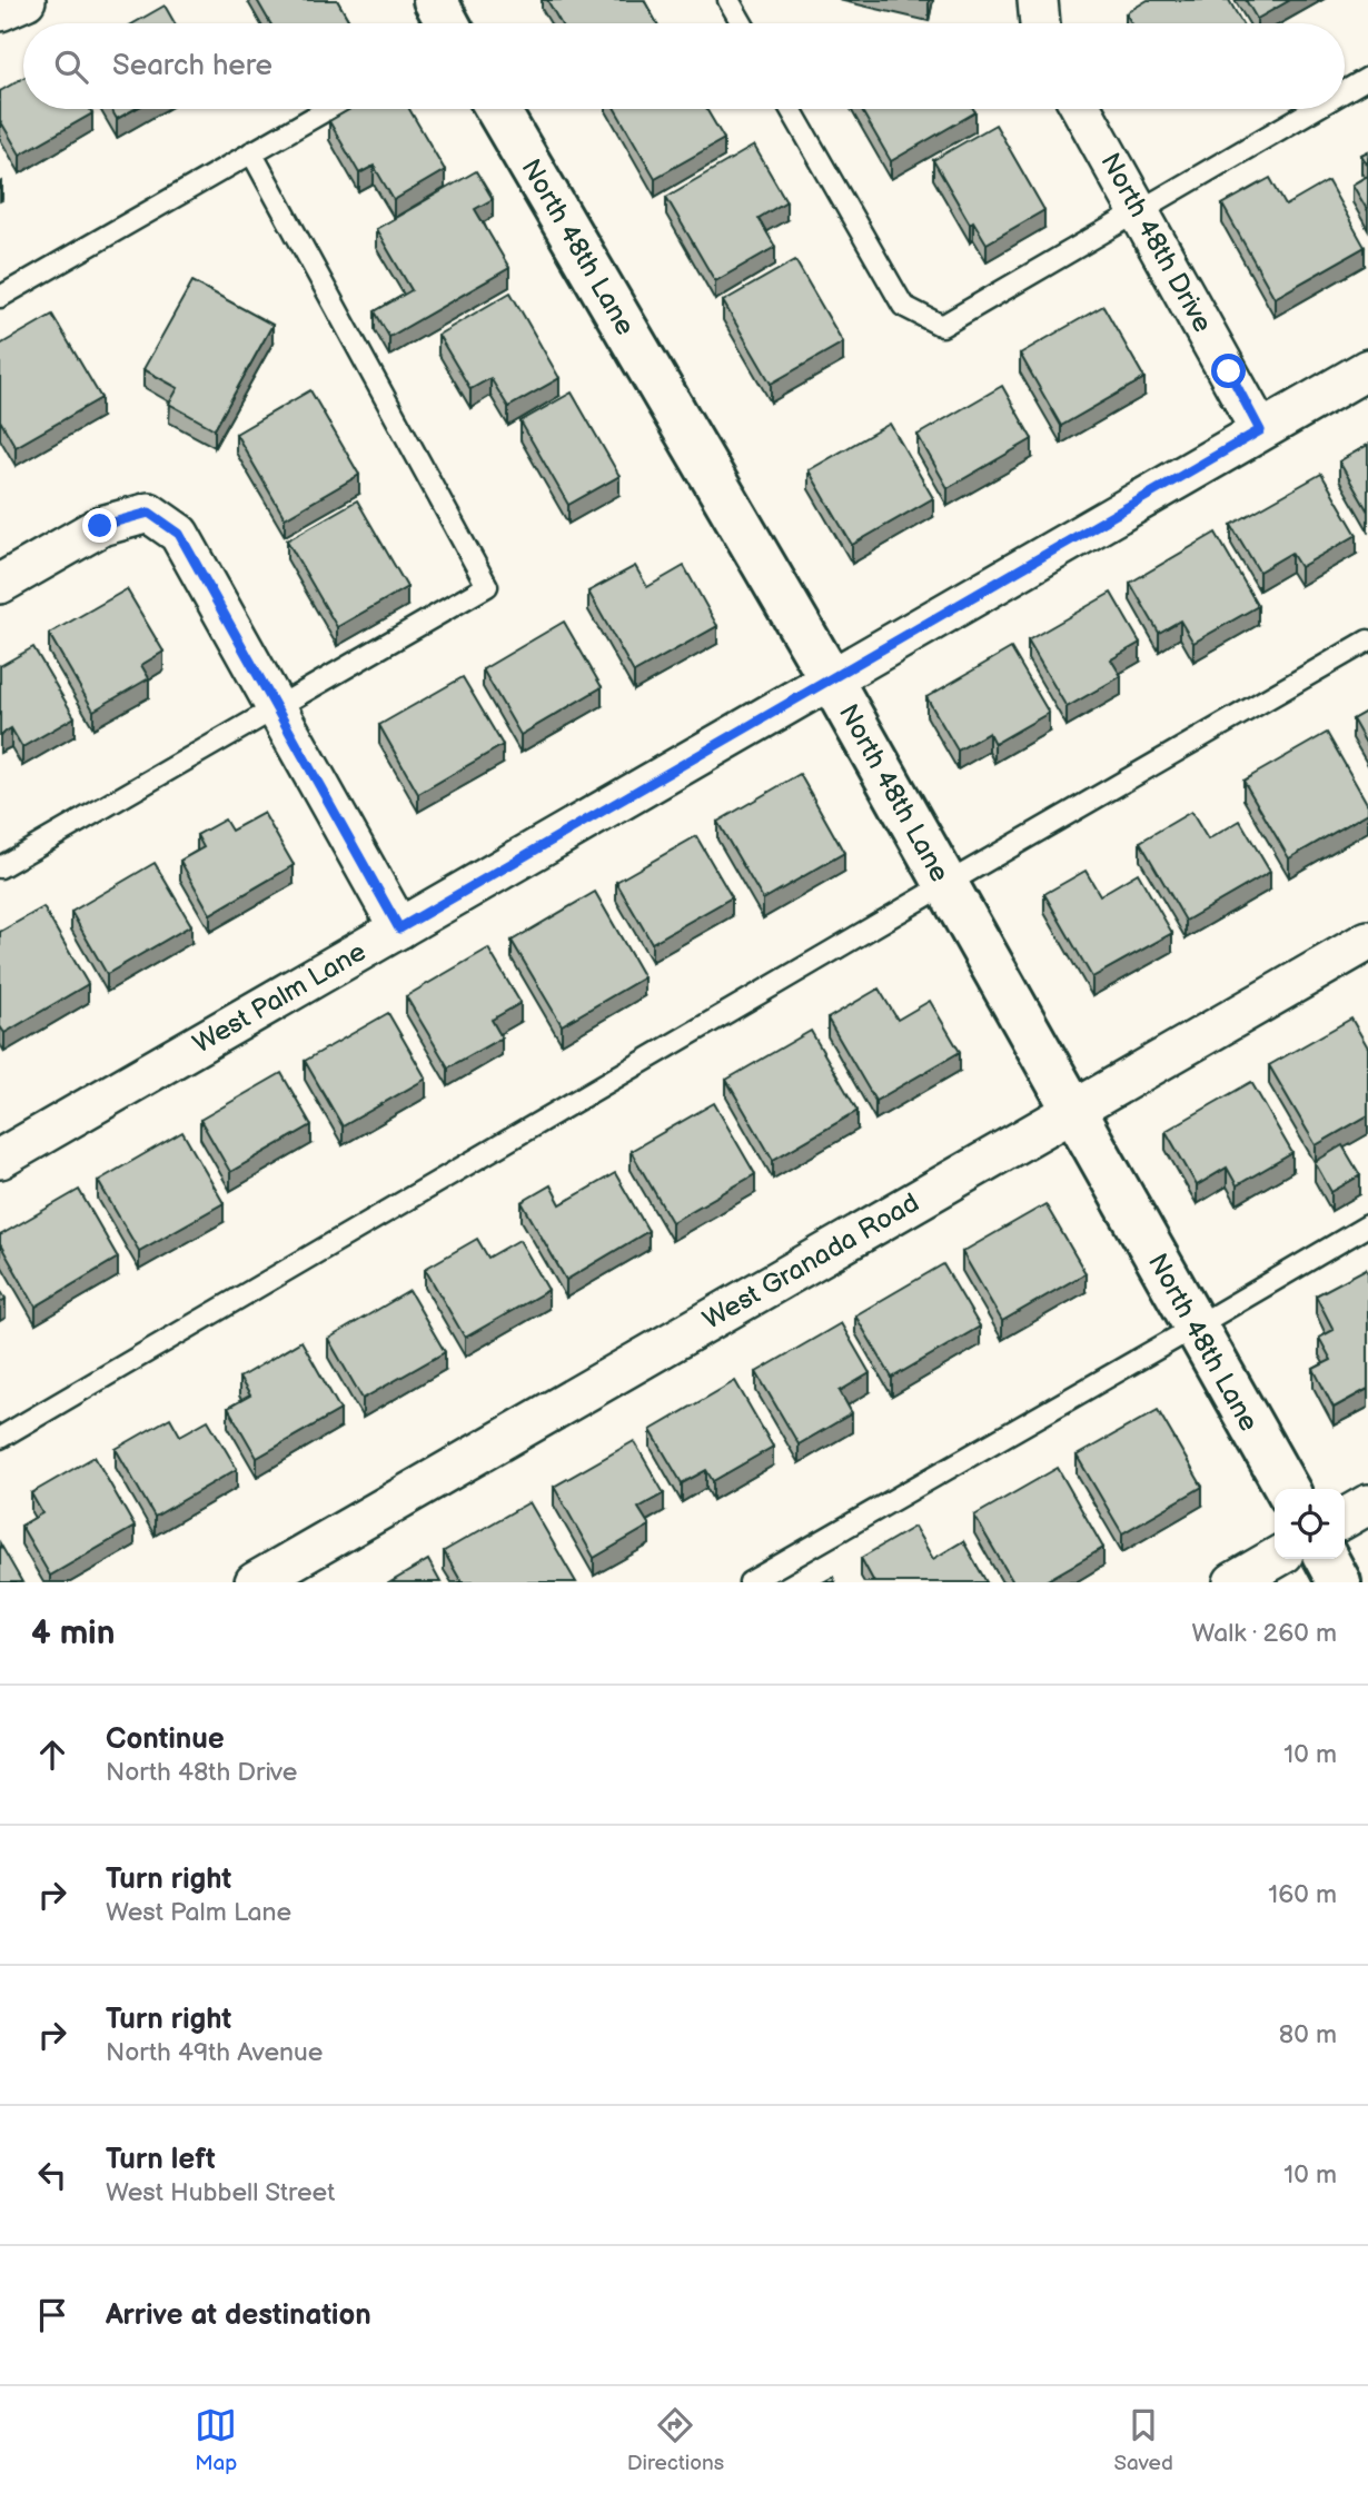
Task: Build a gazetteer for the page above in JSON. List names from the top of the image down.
{
  "streets": {
    "street": [
      "North 48th Drive",
      "North 48th Lane",
      "West Palm Lane",
      "West Granada Road"
    ]
  },
  "crossings": [
    ["North 48th Drive", "West Palm Lane"],
    ["North 48th Lane", "West Palm Lane"],
    ["North 48th Lane", "West Granada Road"]
  ],
  "page": {
    "search": "Search here",
    "heading": ["4 min", "Walk · 260 m"],
    "list": [
      ["Continue", "North 48th Drive", "10 m"],
      ["Turn right", "West Palm Lane", "160 m"],
      ["Turn right", "North 49th Avenue", "80 m"],
      ["Turn left", "West Hubbell Street", "10 m"],
      "Arrive at destination"
    ],
    "nav": ["Map", "Directions", "Saved"]
  }
}
